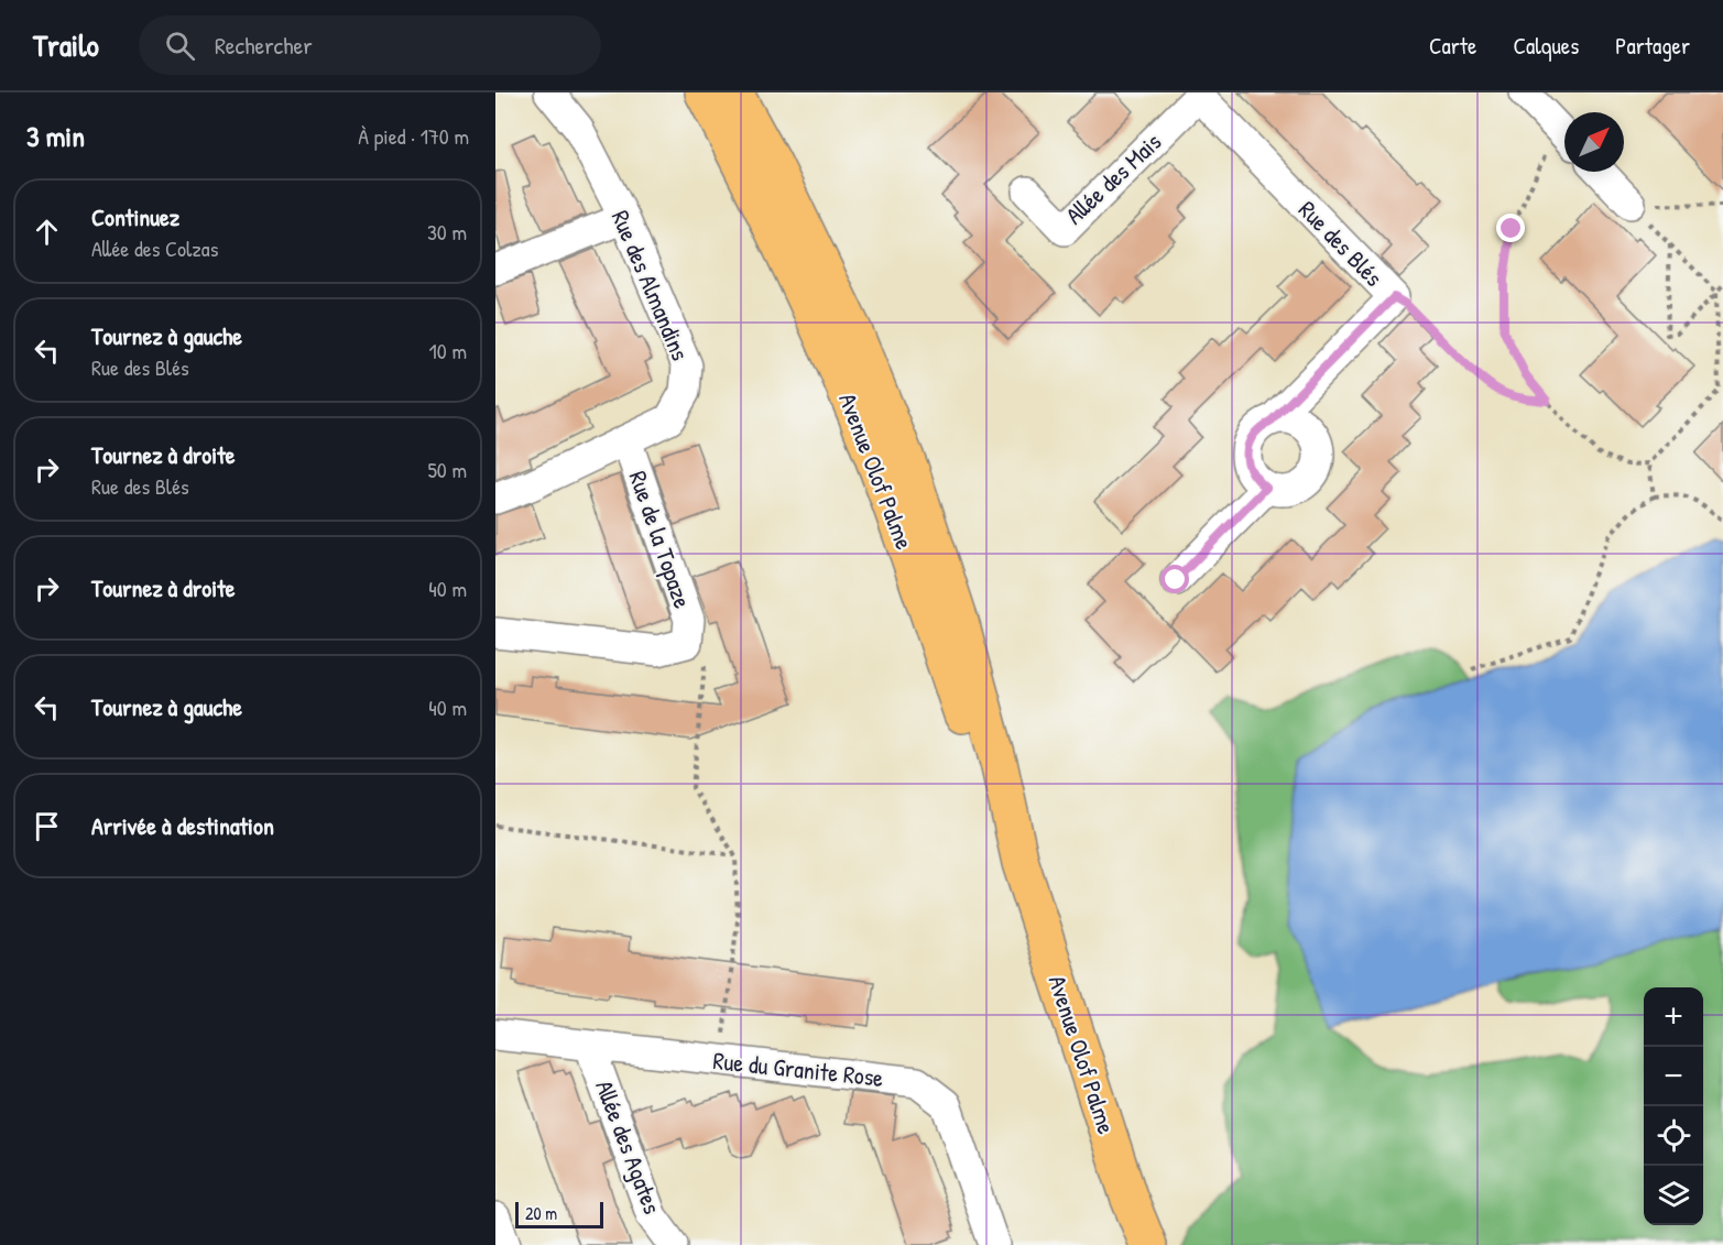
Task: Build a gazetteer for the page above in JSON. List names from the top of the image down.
{
  "streets": {
    "main road": ["Avenue Olof Palme"],
    "street": [
      "Allée des Mais",
      "Rue des Blés",
      "Rue des Almandins",
      "Rue de la Topaze",
      "Rue du Granite Rose",
      "Allée des Agates"
    ]
  },
  "crossings": [
    ["Allée des Mais", "Rue des Blés"],
    ["Rue des Almandins", "Rue de la Topaze"],
    ["Rue du Granite Rose", "Allée des Agates"]
  ],
  "scale_bar": "20 m",
  "north": "top right",
  "page": {
    "header": "Trailo",
    "search": "Rechercher",
    "nav": ["Carte", "Calques", "Partager"],
    "heading": ["3 min", "À pied · 170 m"],
    "list": [
      ["Continuez", "Allée des Colzas", "30 m"],
      ["Tournez à gauche", "Rue des Blés", "10 m"],
      ["Tournez à droite", "Rue des Blés", "50 m"],
      ["Tournez à droite", "40 m"],
      ["Tournez à gauche", "40 m"],
      "Arrivée à destination"
    ],
    "map_buttons": ["+", "−"],
    "scale": "20 m"
  }
}
